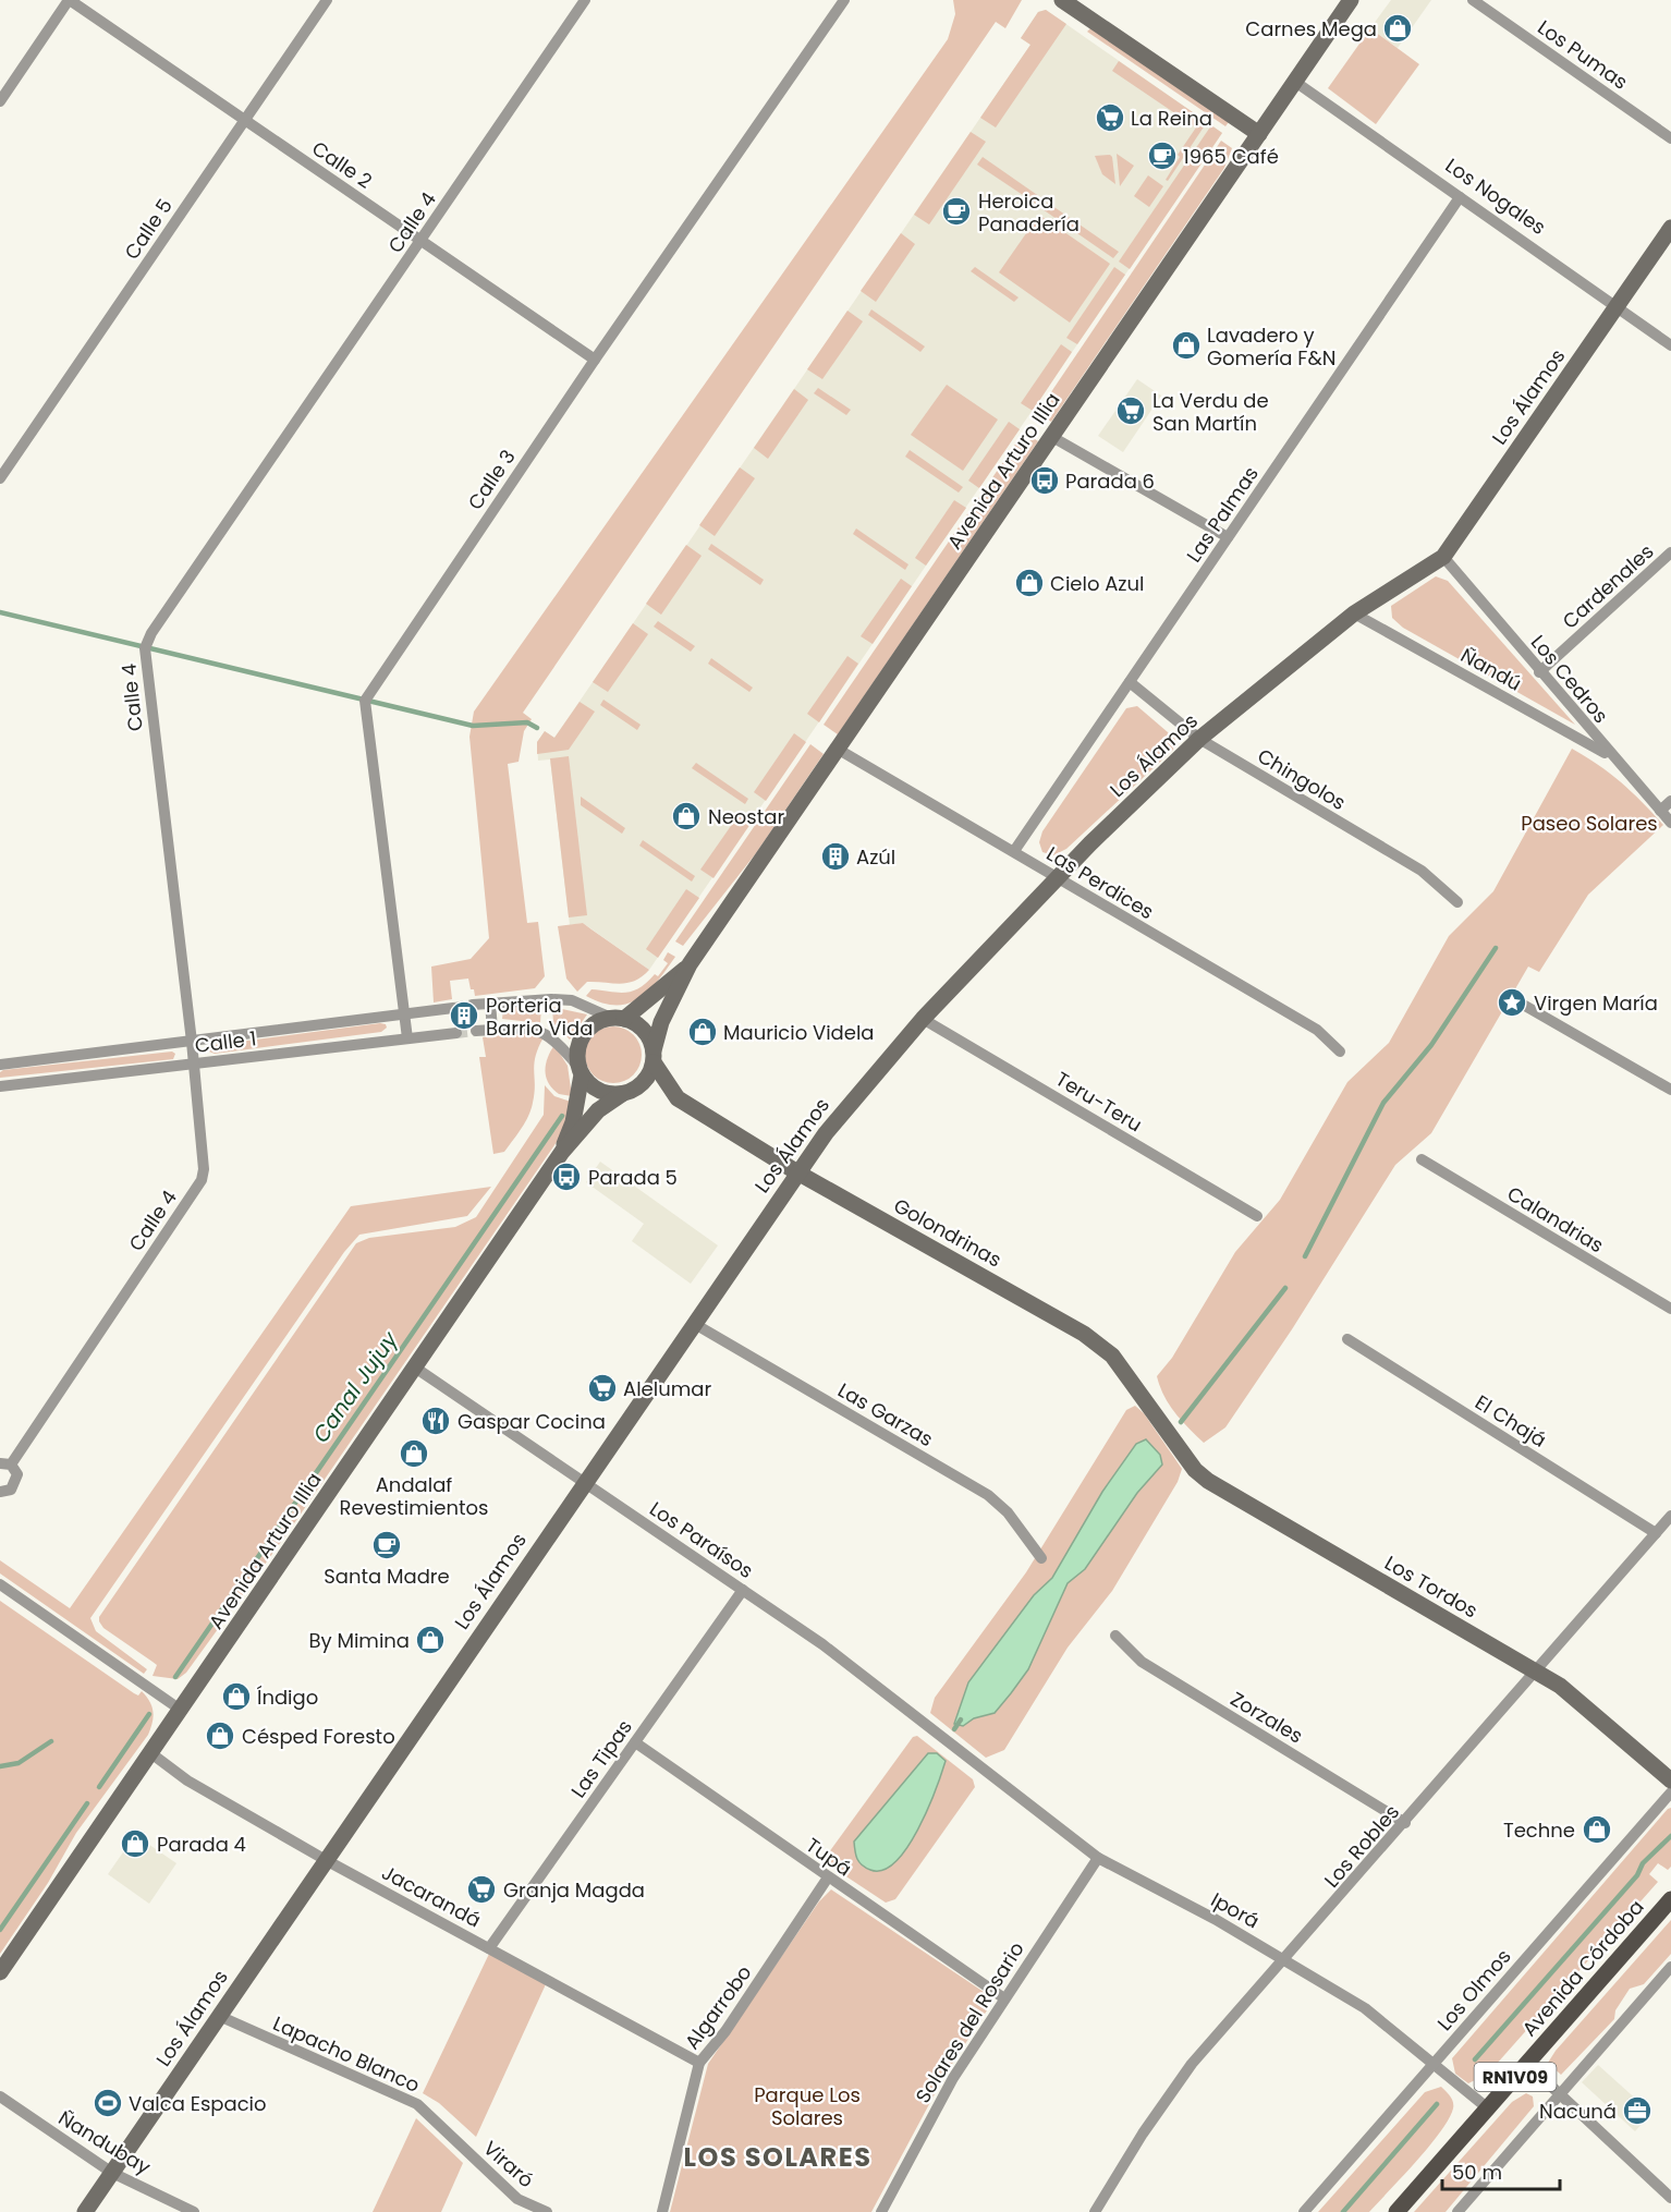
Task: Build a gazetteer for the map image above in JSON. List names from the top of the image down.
{
  "streets": {
    "main road": ["Avenida Córdoba", "RN1V09"],
    "street": [
      "Los Pumas",
      "Calle 2",
      "Los Nogales",
      "Calle 4",
      "Calle 5",
      "Los Álamos",
      "Avenida Arturo Illia",
      "Calle 3",
      "Las Palmas",
      "Cardenales",
      "Ñandú",
      "Los Cedros",
      "Chingolos",
      "Las Perdices",
      "Calle 1",
      "Teru-Teru",
      "Calandrias",
      "Golondrinas",
      "Las Garzas",
      "El Chajá",
      "Los Paraísos",
      "Los Tordos",
      "Zorzales",
      "Las Tipas",
      "Los Robles",
      "Tupá",
      "Jacarandá",
      "Iporá",
      "Los Olmos",
      "Algarrobo",
      "Solares del Rosario",
      "Lapacho Blanco",
      "Ñandubay",
      "Viraró"
    ]
  },
  "crossings": [
    ["Calle 2", "Calle 4"],
    ["Calle 2", "Calle 5"],
    ["Calle 2", "Calle 3"],
    ["Los Nogales", "Los Álamos"],
    ["Los Nogales", "Avenida Arturo Illia"],
    ["Los Nogales", "Las Palmas"],
    ["Calle 4", "Calle 1"],
    ["Los Álamos", "Ñandú"],
    ["Los Álamos", "Los Cedros"],
    ["Los Álamos", "Chingolos"],
    ["Los Álamos", "Las Perdices"],
    ["Los Álamos", "Teru-Teru"],
    ["Los Álamos", "Golondrinas"],
    ["Los Álamos", "Las Garzas"],
    ["Los Álamos", "Los Paraísos"],
    ["Los Álamos", "Jacarandá"],
    ["Los Álamos", "Lapacho Blanco"],
    ["Los Álamos", "Ñandubay"],
    ["Avenida Arturo Illia", "Las Perdices"],
    ["Avenida Arturo Illia", "Golondrinas"],
    ["Avenida Arturo Illia", "Los Paraísos"],
    ["Avenida Arturo Illia", "Jacarandá"],
    ["Calle 3", "Calle 1"],
    ["Las Palmas", "Chingolos"],
    ["Las Palmas", "Las Perdices"],
    ["Cardenales", "Los Cedros"],
    ["Ñandú", "Los Cedros"],
    ["Golondrinas", "Los Tordos"],
    ["El Chajá", "Los Robles"],
    ["Los Paraísos", "Las Tipas"],
    ["Los Paraísos", "Iporá"],
    ["Los Tordos", "Los Robles"],
    ["Zorzales", "Los Robles"],
    ["Las Tipas", "Tupá"],
    ["Las Tipas", "Jacarandá"],
    ["Los Robles", "Iporá"],
    ["Tupá", "Algarrobo"],
    ["Tupá", "Solares del Rosario"],
    ["Jacarandá", "Algarrobo"],
    ["Iporá", "Avenida Córdoba"],
    ["Iporá", "Los Olmos"],
    ["Iporá", "Solares del Rosario"],
    ["Lapacho Blanco", "Viraró"]
  ],
  "districts": ["LOS SOLARES"],
  "water": ["Canal Jujuy"],
  "parks": ["Paseo Solares", "Parque Los Solares"],
  "places": {
    "shop": [
      "Carnes Mega",
      "Lavadero y Gomería F&N",
      "Cielo Azul",
      "Neostar",
      "Mauricio Videla",
      "Andalaf Revestimientos",
      "By Mimina",
      "Índigo",
      "Césped Foresto",
      "Techne",
      "Parada 4"
    ],
    "supermarket": [
      "La Reina",
      "La Verdu de San Martín",
      "Alelumar",
      "Granja Magda"
    ],
    "cafe": ["1965 Café", "Heroica Panadería", "Santa Madre"],
    "bus stop": ["Parada 6", "Parada 5"],
    "building": ["Azúl", "Porteria Barrio Vida"],
    "place": ["Virgen María"],
    "restaurant": ["Gaspar Cocina"],
    "sports": ["Valca Espacio"],
    "office": ["Nacuná"]
  },
  "scale_bar": "50 m"
}
